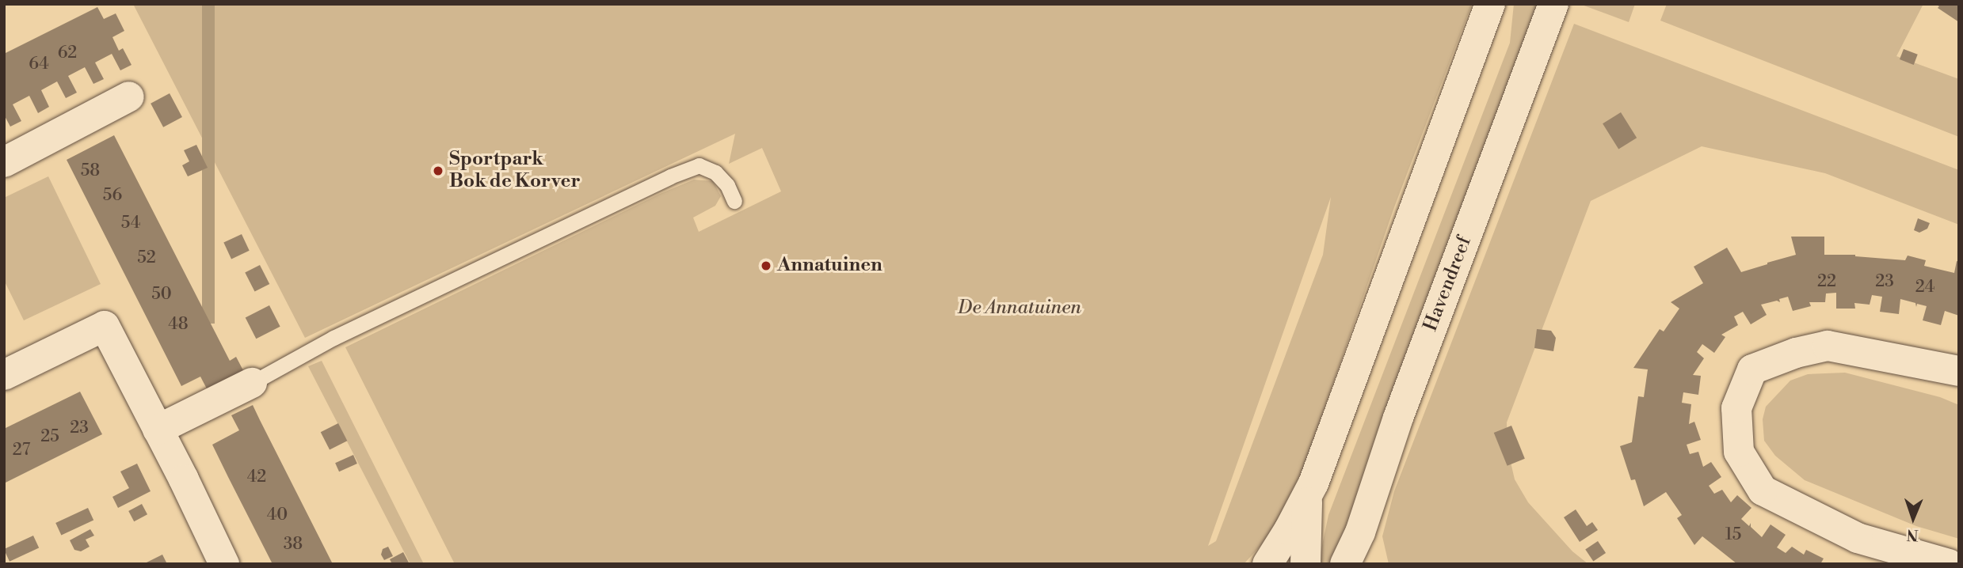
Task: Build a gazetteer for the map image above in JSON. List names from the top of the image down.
{
  "streets": {
    "main road": ["Havendreef"]
  },
  "parks": ["De Annatuinen"],
  "places": ["Sportpark Bok de Korver", "Annatuinen"],
  "house_numbers": [
    "62",
    "64",
    "58",
    "56",
    "54",
    "52",
    "22",
    "23",
    "24",
    "50",
    "48",
    "23",
    "25",
    "27",
    "42",
    "40",
    "15",
    "38"
  ],
  "north": "bottom"
}
